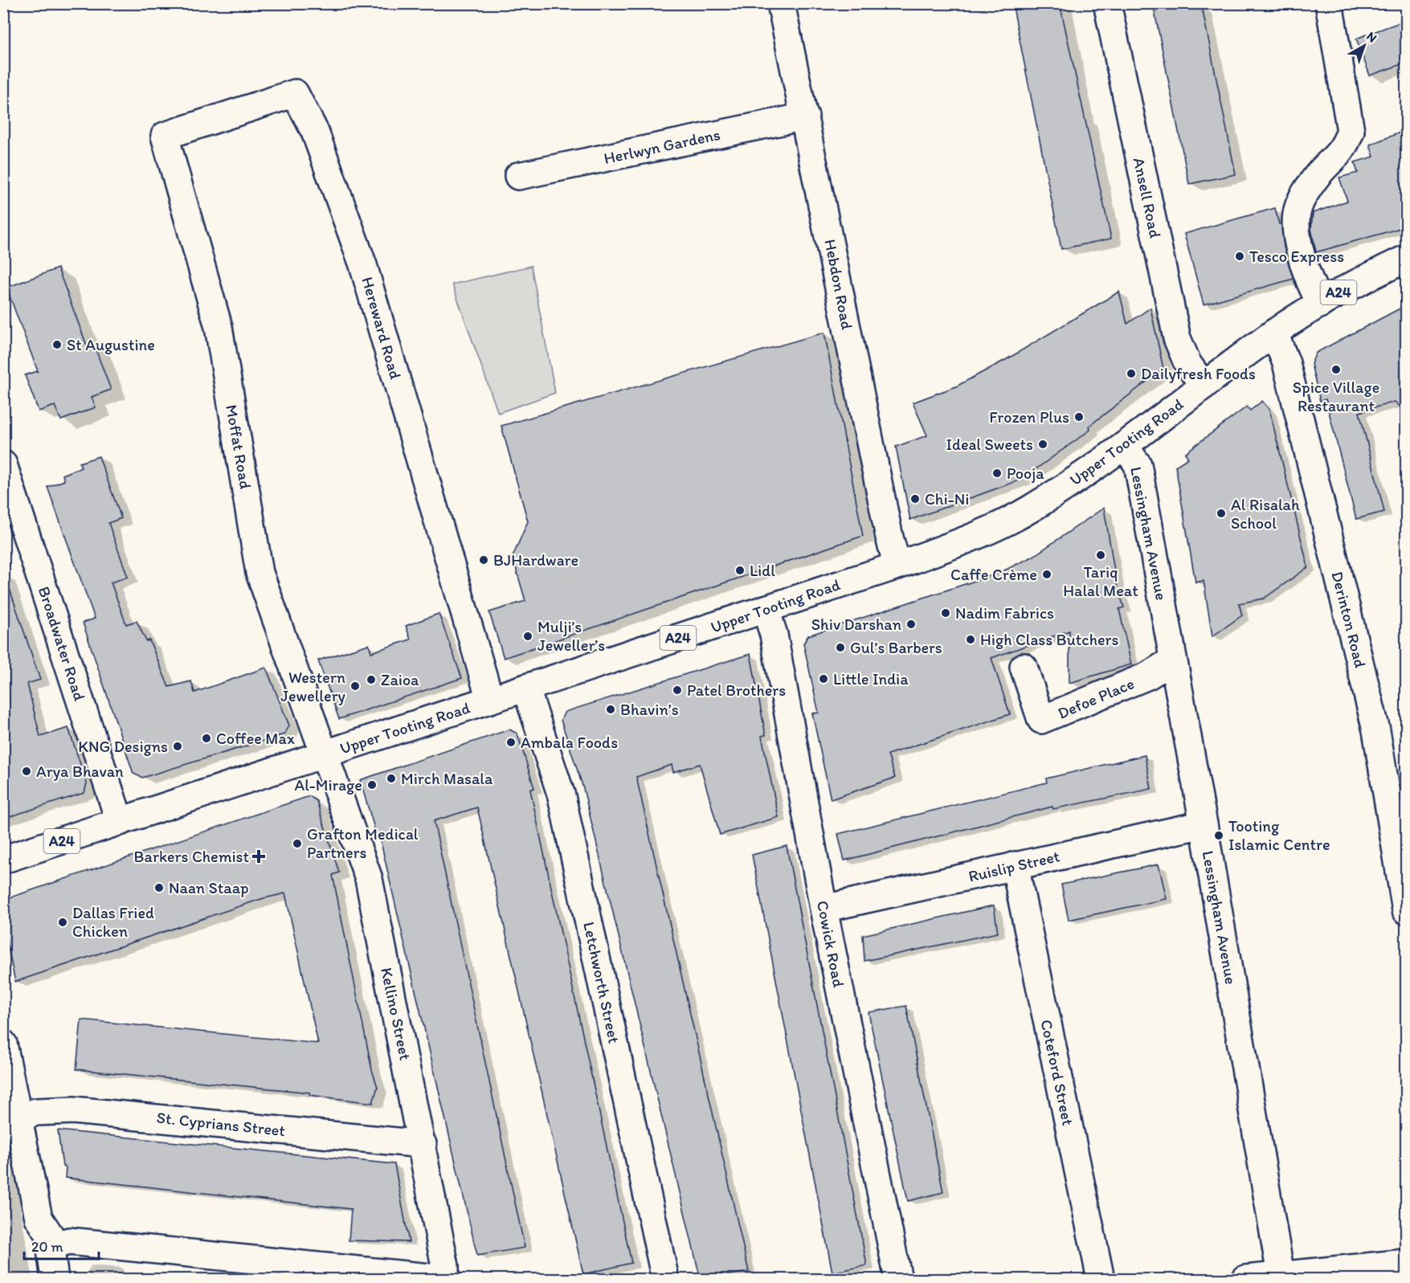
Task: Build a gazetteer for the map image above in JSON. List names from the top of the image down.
{
  "streets": {
    "main road": [
      "Herlwyn Gardens",
      "Ansell Road",
      "Hebdon Road",
      "A24",
      "Hereward Road",
      "Upper Tooting Road",
      "Moffat Road",
      "Lessingham Avenue",
      "Derinton Road",
      "Broadwater Road",
      "Defoe Place",
      "Ruislip Street",
      "Cowick Road",
      "Letchworth Street",
      "Kellino Street",
      "Coteford Street",
      "St. Cyprians Street"
    ]
  },
  "crossings": [
    ["Herlwyn Gardens", "Hebdon Road"],
    ["Ansell Road", "Upper Tooting Road"],
    ["Hebdon Road", "Upper Tooting Road"],
    ["Hereward Road", "Upper Tooting Road"],
    ["Hereward Road", "Moffat Road"],
    ["Upper Tooting Road", "Moffat Road"],
    ["Upper Tooting Road", "Lessingham Avenue"],
    ["Upper Tooting Road", "Derinton Road"],
    ["Upper Tooting Road", "Broadwater Road"],
    ["Upper Tooting Road", "Cowick Road"],
    ["Upper Tooting Road", "Letchworth Street"],
    ["Upper Tooting Road", "Kellino Street"],
    ["Moffat Road", "Kellino Street"],
    ["Lessingham Avenue", "Defoe Place"],
    ["Lessingham Avenue", "Ruislip Street"],
    ["Ruislip Street", "Cowick Road"],
    ["Ruislip Street", "Coteford Street"],
    ["Kellino Street", "St. Cyprians Street"]
  ],
  "places": {
    "other": [
      "Tesco Express",
      "St Augustine",
      "Spice Village Restaurant",
      "Dailyfresh Foods",
      "Frozen Plus",
      "Ideal Sweets",
      "Pooja",
      "Chi-Ni",
      "Al Risalah School",
      "Tariq Halal Meat",
      "BJHardware",
      "Lidl",
      "Caffe Crème",
      "Nadim Fabrics",
      "Shiv Darshan",
      "Mulji’s Jeweller’s",
      "High Class Butchers",
      "Gul’s Barbers",
      "Little India",
      "Zaioa",
      "Western Jewellery",
      "Patel Brothers",
      "Bhavin’s",
      "Coffee Max",
      "Ambala Foods",
      "KNG Designs",
      "Arya Bhavan",
      "Mirch Masala",
      "Al-Mirage",
      "Tooting Islamic Centre",
      "Grafton Medical Partners",
      "Naan Staap",
      "Dallas Fried Chicken"
    ],
    "health": ["Barkers Chemist"]
  },
  "scale_bar": "20 m",
  "north": "top right"
}
